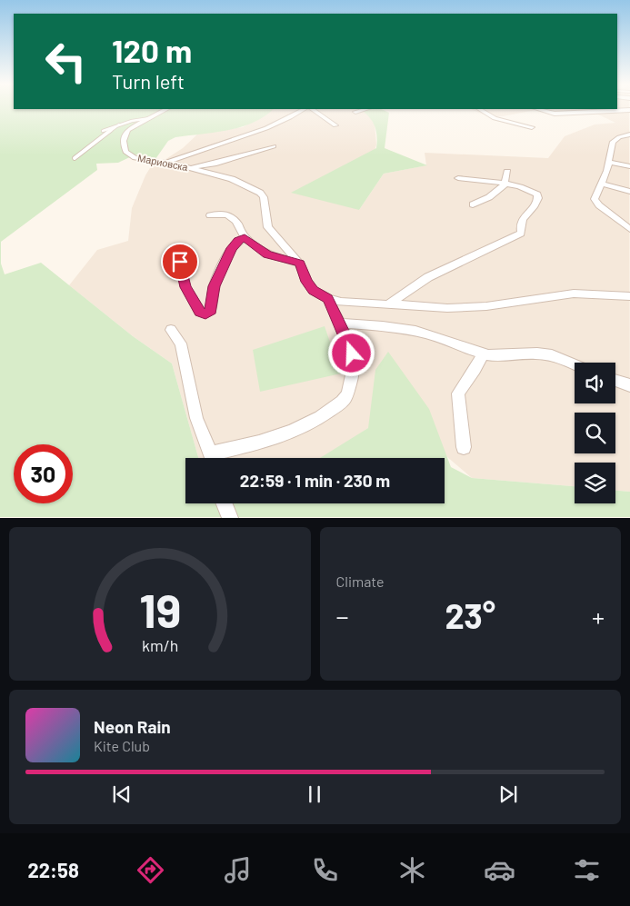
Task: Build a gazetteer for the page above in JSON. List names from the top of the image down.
{
  "streets": {
    "street": ["Мариовска"]
  },
  "page": {
    "turn": ["120 m", "Turn left"],
    "limit": "30",
    "trip": "22:59 · 1 min · 230 m",
    "tile": "Climate",
    "heat": ["−", "23°", "+"],
    "song": ["Neon Rain", "Kite Club"],
    "tabs": "22:58",
    "gauge": ["19", "km/h"]
  }
}
